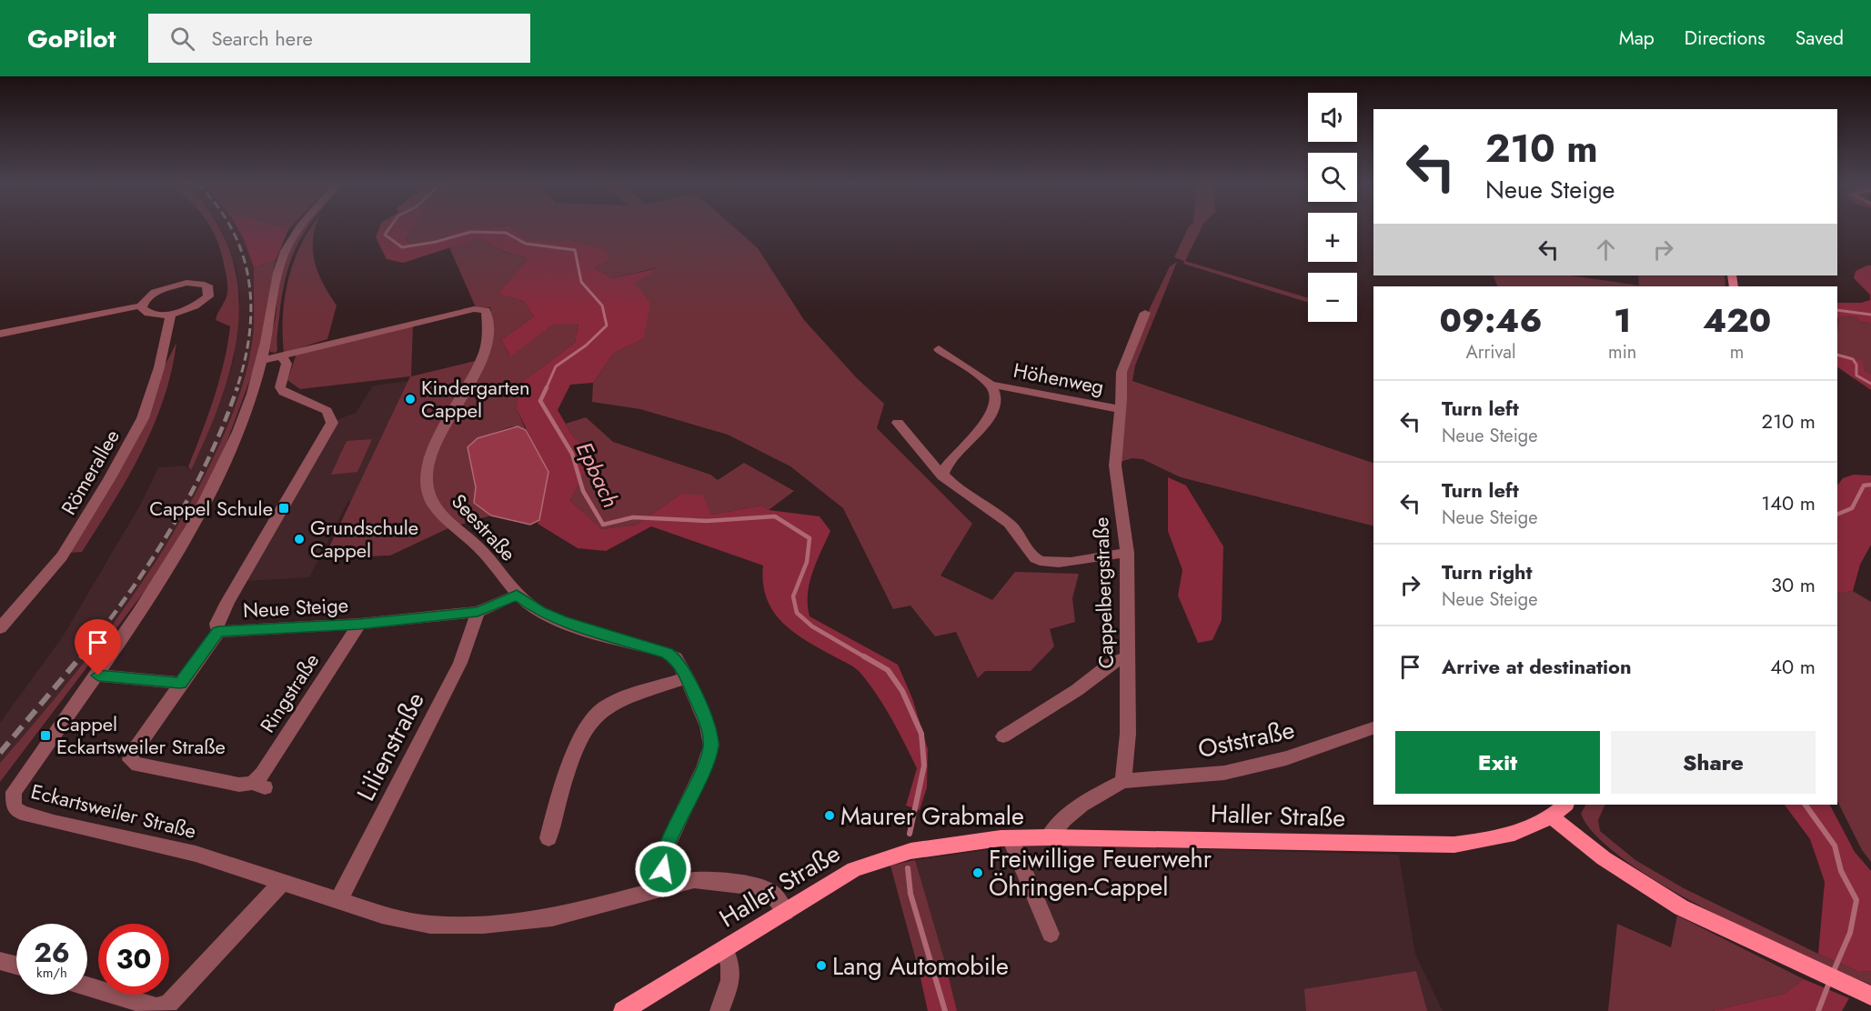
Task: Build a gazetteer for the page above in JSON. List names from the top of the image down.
{
  "streets": {
    "main road": ["Haller Straße"],
    "street": [
      "Höhenweg",
      "Römerallee",
      "Seestraße",
      "Cappelbergstraße",
      "Neue Steige",
      "Ringstraße",
      "Oststraße",
      "Lilienstraße",
      "Eckartsweiler Straße"
    ]
  },
  "crossings": [
    ["Höhenweg", "Cappelbergstraße"],
    ["Seestraße", "Neue Steige"],
    ["Seestraße", "Eckartsweiler Straße"],
    ["Cappelbergstraße", "Oststraße"],
    ["Neue Steige", "Ringstraße"],
    ["Neue Steige", "Lilienstraße"],
    ["Lilienstraße", "Eckartsweiler Straße"],
    ["Eckartsweiler Straße", "Haller Straße"]
  ],
  "water": ["Epbach"],
  "places": {
    "other": [
      "Kindergarten Cappel",
      "Grundschule Cappel",
      "Maurer Grabmale",
      "Freiwillige Feuerwehr Öhringen-Cappel",
      "Lang Automobile"
    ],
    "transit": ["Cappel Schule", "Cappel Eckartsweiler Straße"]
  },
  "page": {
    "header": "GoPilot",
    "search": "Search here",
    "nav": ["Map", "Directions", "Saved"],
    "map_buttons": ["+", "−"],
    "turn": ["210 m", "Neue Steige"],
    "eta": [
      "09:46",
      "Arrival",
      "1",
      "min",
      "420",
      "m"
    ],
    "list": [
      {
        "name": "Turn left",
        "note": "Neue Steige",
        "value": "210 m"
      },
      {
        "name": "Turn left",
        "note": "Neue Steige",
        "value": "140 m"
      },
      {
        "name": "Turn right",
        "note": "Neue Steige",
        "value": "30 m"
      },
      {
        "name": "Arrive at destination",
        "value": "40 m"
      }
    ],
    "buttons": ["Exit", "Share"],
    "speed": "26 km/h",
    "limit": "30"
  }
}
